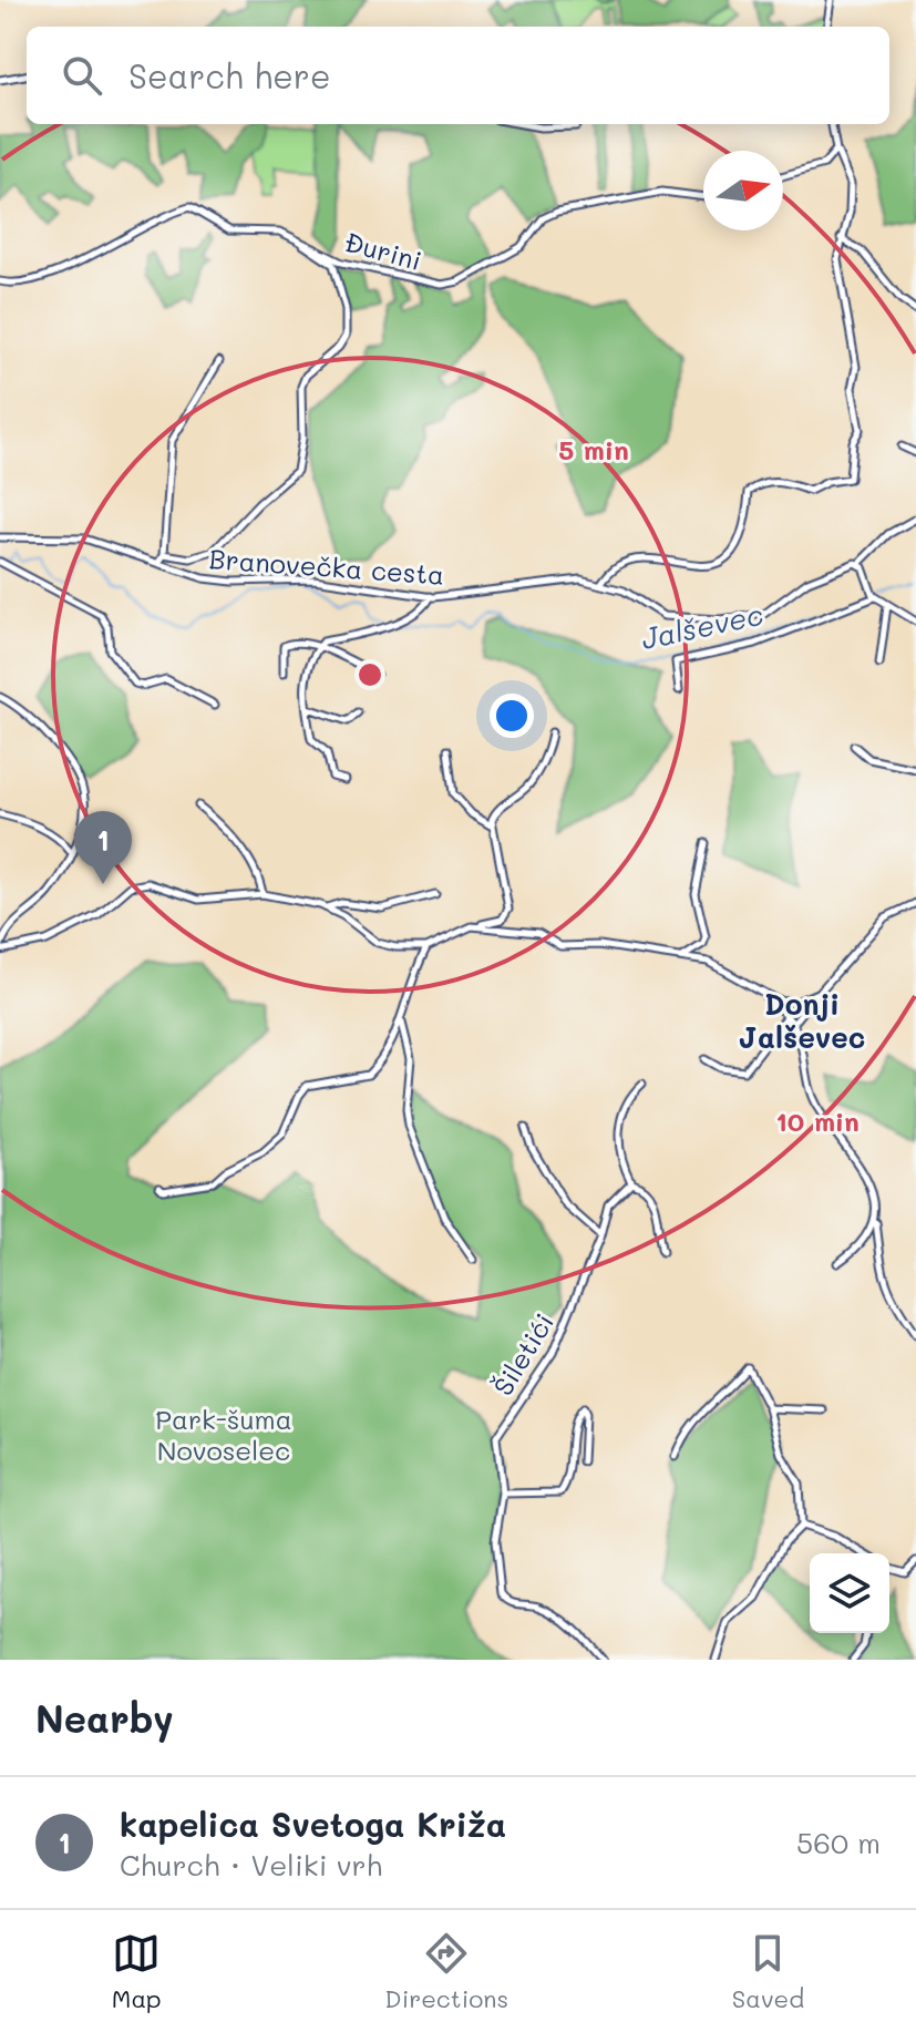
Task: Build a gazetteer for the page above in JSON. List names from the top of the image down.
{
  "streets": {
    "street": ["Đurini", "Branovečka cesta", "Šiletići"]
  },
  "districts": ["Donji Jalševec"],
  "water": ["Jalševec"],
  "parks": ["Park-šuma Novoselec"],
  "north": "right",
  "page": {
    "search": "Search here",
    "pins": "1",
    "heading": "Nearby",
    "list": [
      {
        "mark": "1",
        "name": "kapelica Svetoga Križa",
        "note": "Church · Veliki vrh",
        "value": "560 m"
      }
    ],
    "nav": ["Map", "Directions", "Saved"]
  },
  "rings": ["5 min", "10 min"]
}
